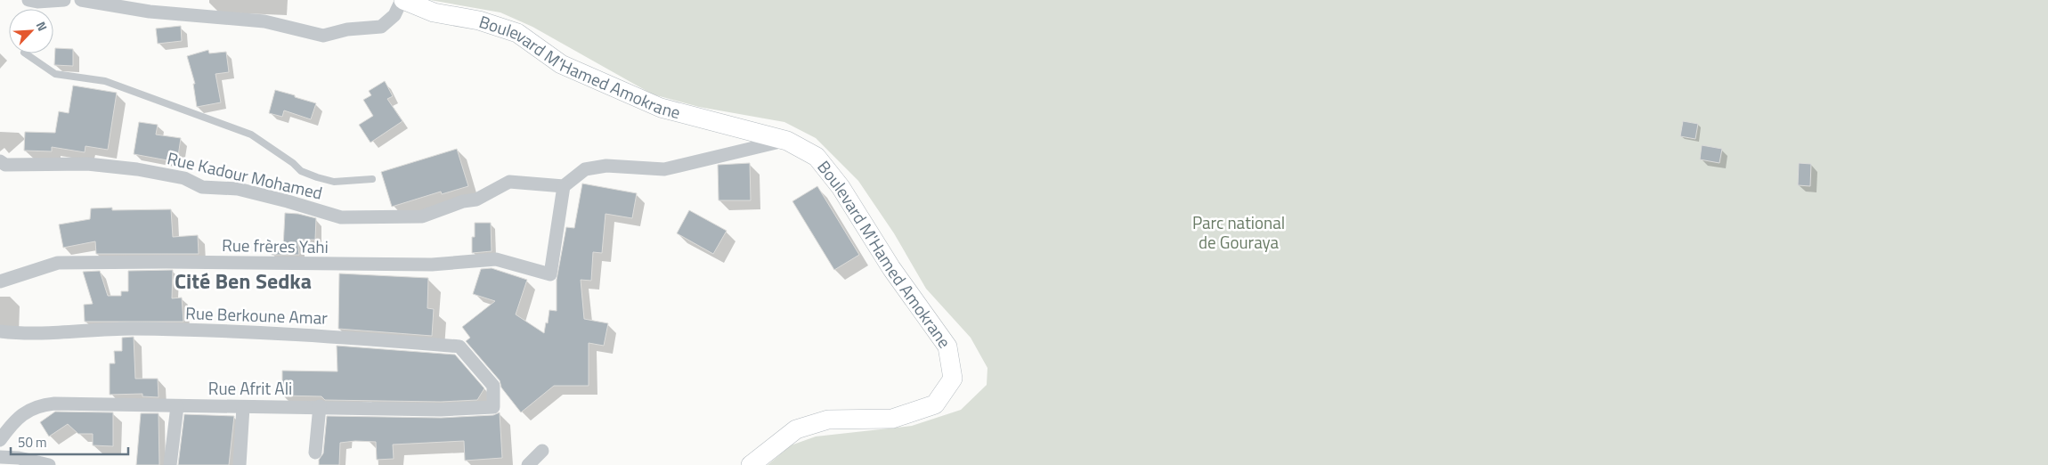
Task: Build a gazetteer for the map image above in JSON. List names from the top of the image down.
{
  "streets": {
    "main road": ["Boulevard M'Hamed Amokrane"],
    "street": [
      "Rue Kadour Mohamed",
      "Rue frères Yahi",
      "Rue Berkoune Amar",
      "Rue Afrit Ali"
    ]
  },
  "crossings": [
    ["Rue Kadour Mohamed", "Rue frères Yahi"],
    ["Rue Berkoune Amar", "Rue Afrit Ali"]
  ],
  "districts": ["Cité Ben Sedka"],
  "parks": ["Parc national de Gouraya"],
  "scale_bar": "50 m",
  "north": "top right"
}
